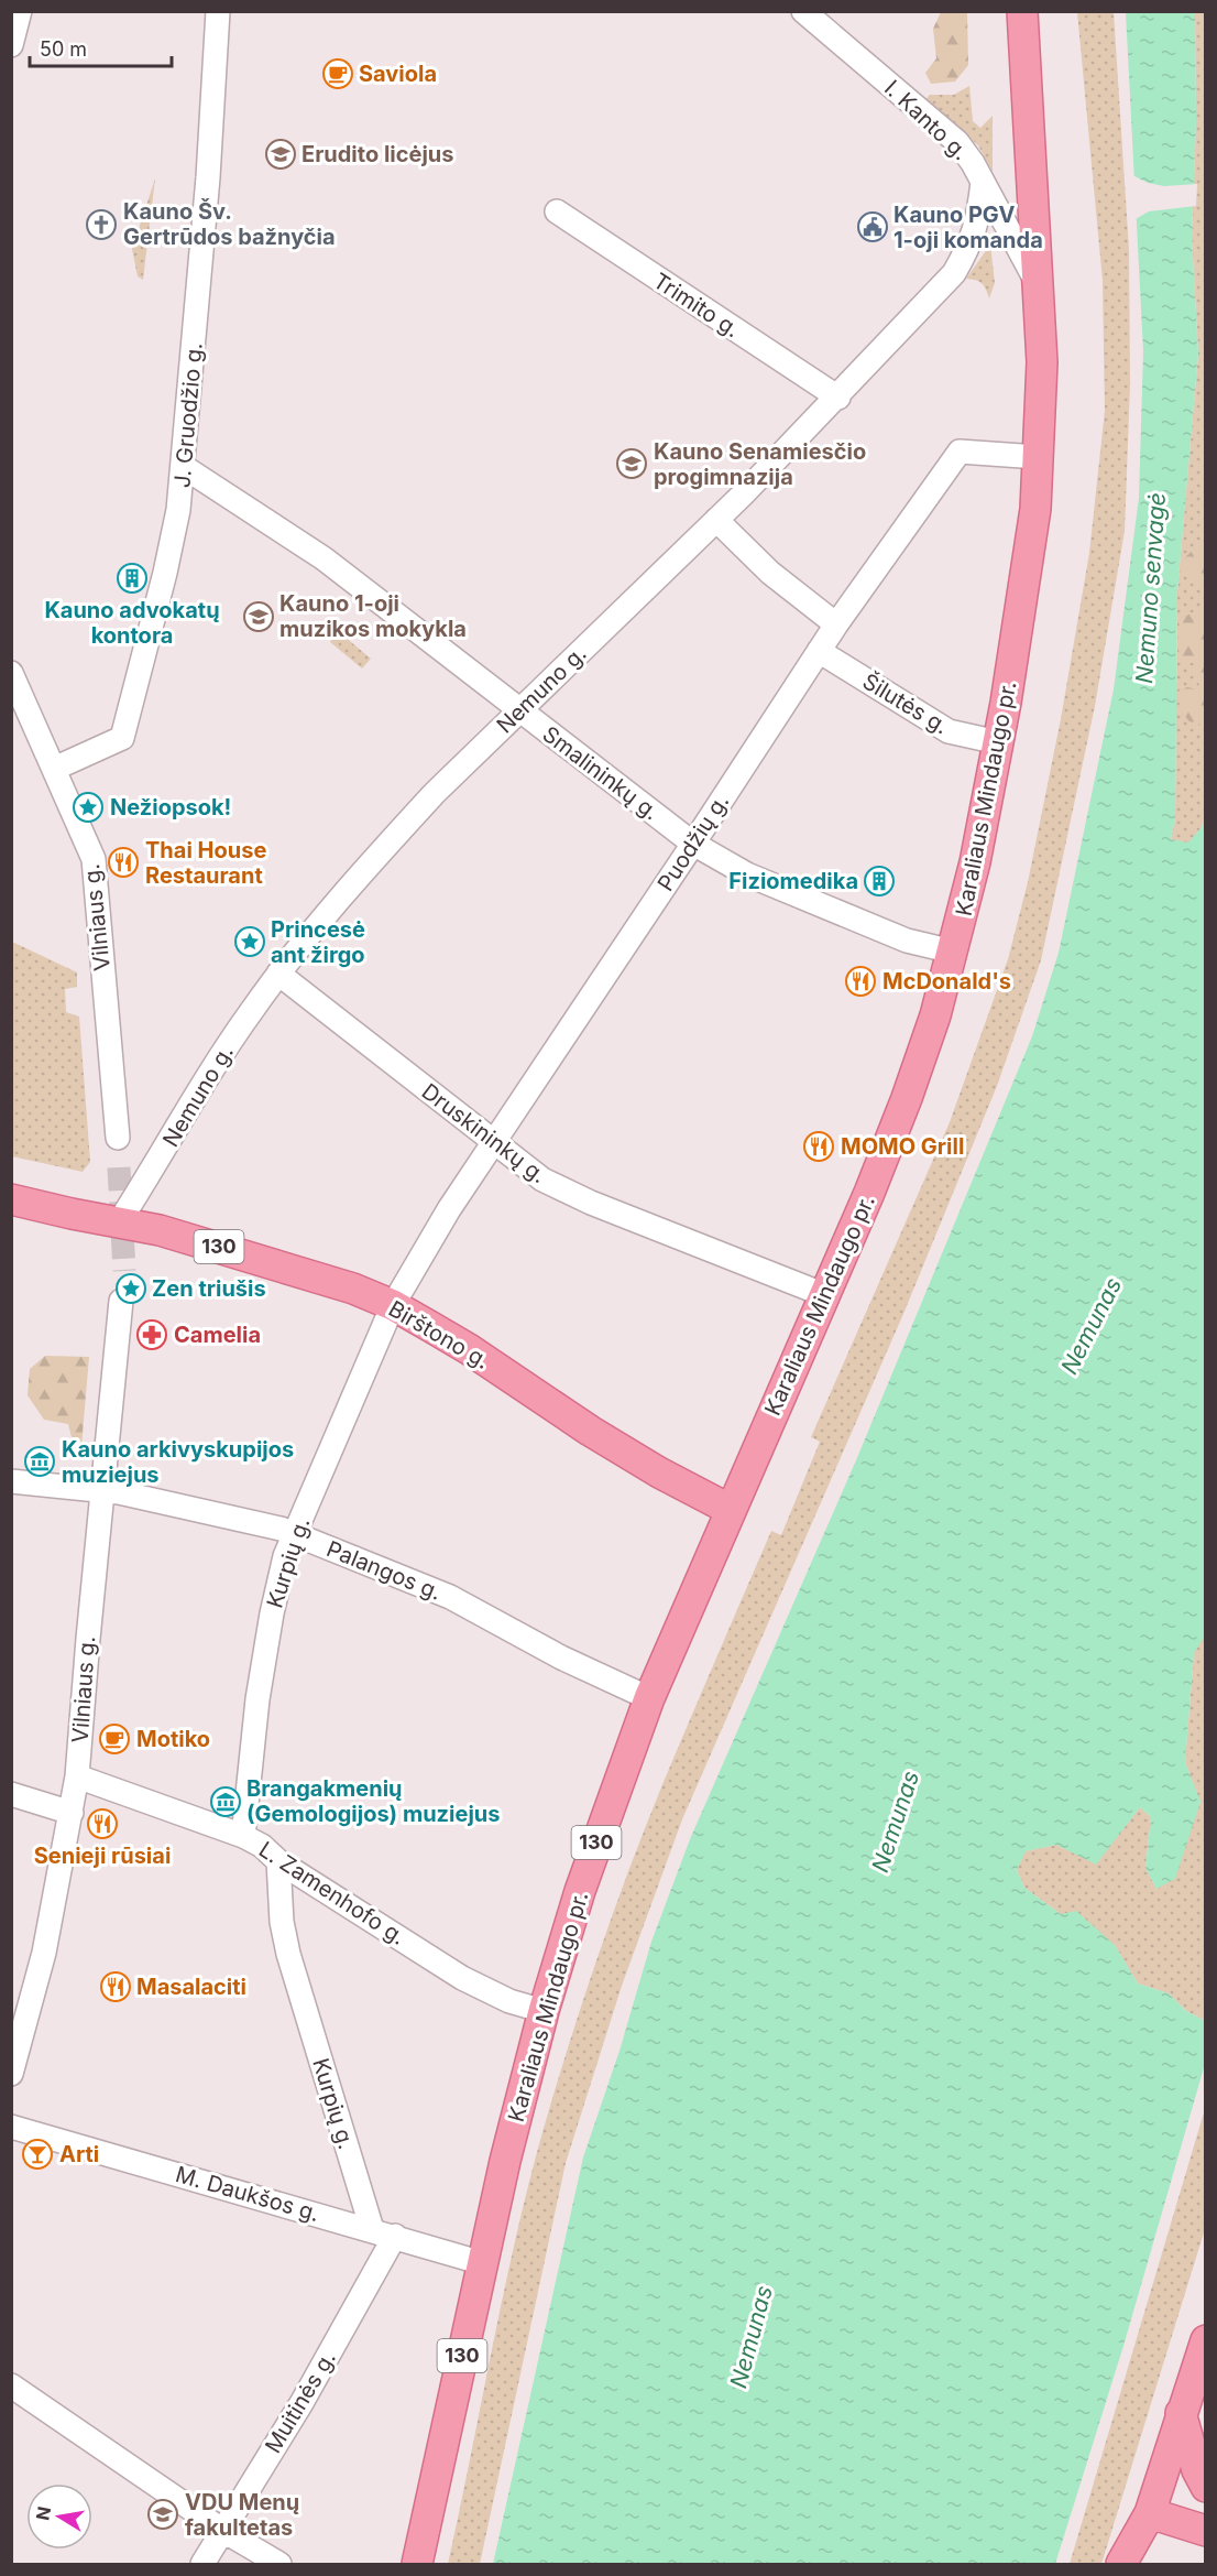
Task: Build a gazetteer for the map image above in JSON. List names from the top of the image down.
{
  "streets": {
    "main road": ["Karaliaus Mindaugo pr.", "130", "Birštono g."],
    "street": [
      "I. Kanto g.",
      "Trimito g.",
      "J. Gruodžio g.",
      "Nemuno g.",
      "Šilutės g.",
      "Smalininkų g.",
      "Puodžių g.",
      "Vilniaus g.",
      "Druskininkų g.",
      "Kurpių g.",
      "Palangos g.",
      "L. Zamenhofo g.",
      "M. Daukšos g.",
      "Muitinės g."
    ]
  },
  "crossings": [
    ["I. Kanto g.", "Nemuno g."],
    ["I. Kanto g.", "Karaliaus Mindaugo pr."],
    ["Trimito g.", "Nemuno g."],
    ["J. Gruodžio g.", "Smalininkų g."],
    ["J. Gruodžio g.", "Vilniaus g."],
    ["Nemuno g.", "Smalininkų g."],
    ["Nemuno g.", "Druskininkų g."],
    ["Nemuno g.", "130"],
    ["Nemuno g.", "Birštono g."],
    ["Šilutės g.", "Karaliaus Mindaugo pr."],
    ["Šilutės g.", "Puodžių g."],
    ["Smalininkų g.", "Karaliaus Mindaugo pr."],
    ["Smalininkų g.", "Puodžių g."],
    ["Karaliaus Mindaugo pr.", "Puodžių g."],
    ["Karaliaus Mindaugo pr.", "Druskininkų g."],
    ["Karaliaus Mindaugo pr.", "Birštono g."],
    ["Karaliaus Mindaugo pr.", "Palangos g."],
    ["Karaliaus Mindaugo pr.", "L. Zamenhofo g."],
    ["Karaliaus Mindaugo pr.", "M. Daukšos g."],
    ["Puodžių g.", "Druskininkų g."],
    ["Puodžių g.", "Birštono g."],
    ["Puodžių g.", "Kurpių g."],
    ["Vilniaus g.", "Palangos g."],
    ["Vilniaus g.", "L. Zamenhofo g."],
    ["130", "Birštono g."],
    ["Birštono g.", "Kurpių g."],
    ["Kurpių g.", "Palangos g."],
    ["Kurpių g.", "L. Zamenhofo g."],
    ["Kurpių g.", "M. Daukšos g."],
    ["M. Daukšos g.", "Muitinės g."]
  ],
  "water": ["Nemuno senvagė", "Nemunas"],
  "places": {
    "cafe": ["Saviola", "Motiko"],
    "school or university": [
      "Erudito licėjus",
      "Kauno Senamiesčio progimnazija",
      "Kauno 1-oji muzikos mokykla",
      "VDU Menų fakultetas"
    ],
    "church": ["Kauno Šv. Gertrūdos bažnyčia"],
    "public building": ["Kauno PGV 1-oji komanda"],
    "building": ["Kauno advokatų kontora", "Fiziomedika"],
    "place": ["Nežiopsok!", "Princesė ant žirgo", "Zen triušis"],
    "restaurant": [
      "Thai House Restaurant",
      "McDonald's",
      "MOMO Grill",
      "Senieji rūsiai",
      "Masalaciti"
    ],
    "pharmacy": ["Camelia"],
    "museum": ["Kauno arkivyskupijos muziejus", "Brangakmenių (Gemologijos) muziejus"],
    "bar": ["Arti"]
  },
  "scale_bar": "50 m",
  "north": "left"
}
